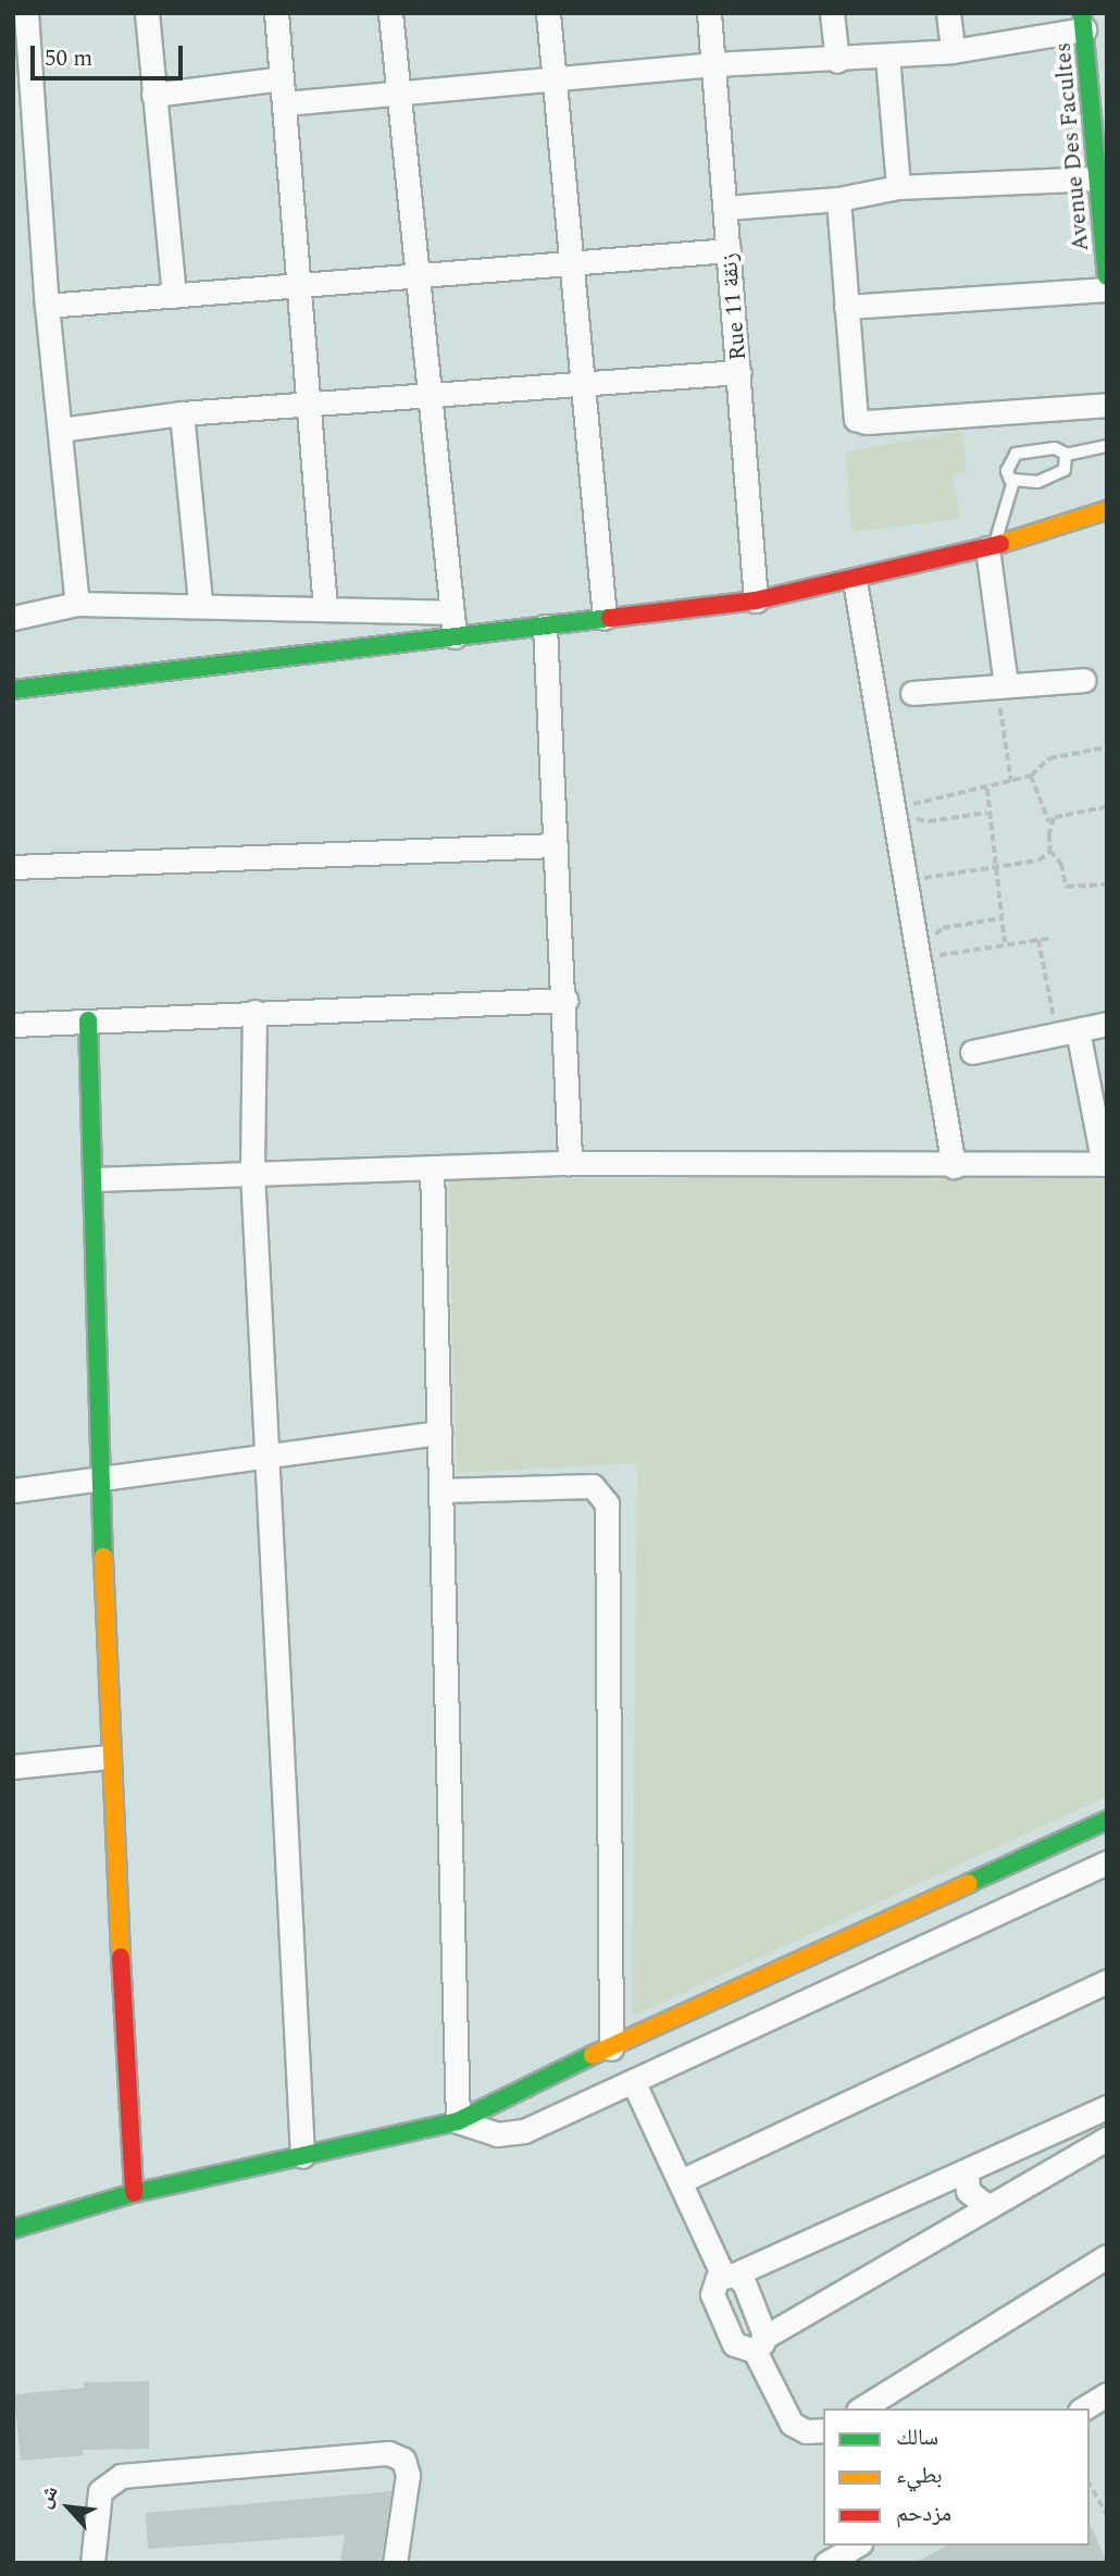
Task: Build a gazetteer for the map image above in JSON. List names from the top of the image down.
{
  "streets": {
    "street": ["Avenue Des Facultes", "Rue 11 زنقة"]
  },
  "legend": ["سالك", "بطيء", "مزدحم"],
  "scale_bar": "50 m",
  "north": "top left"
}
